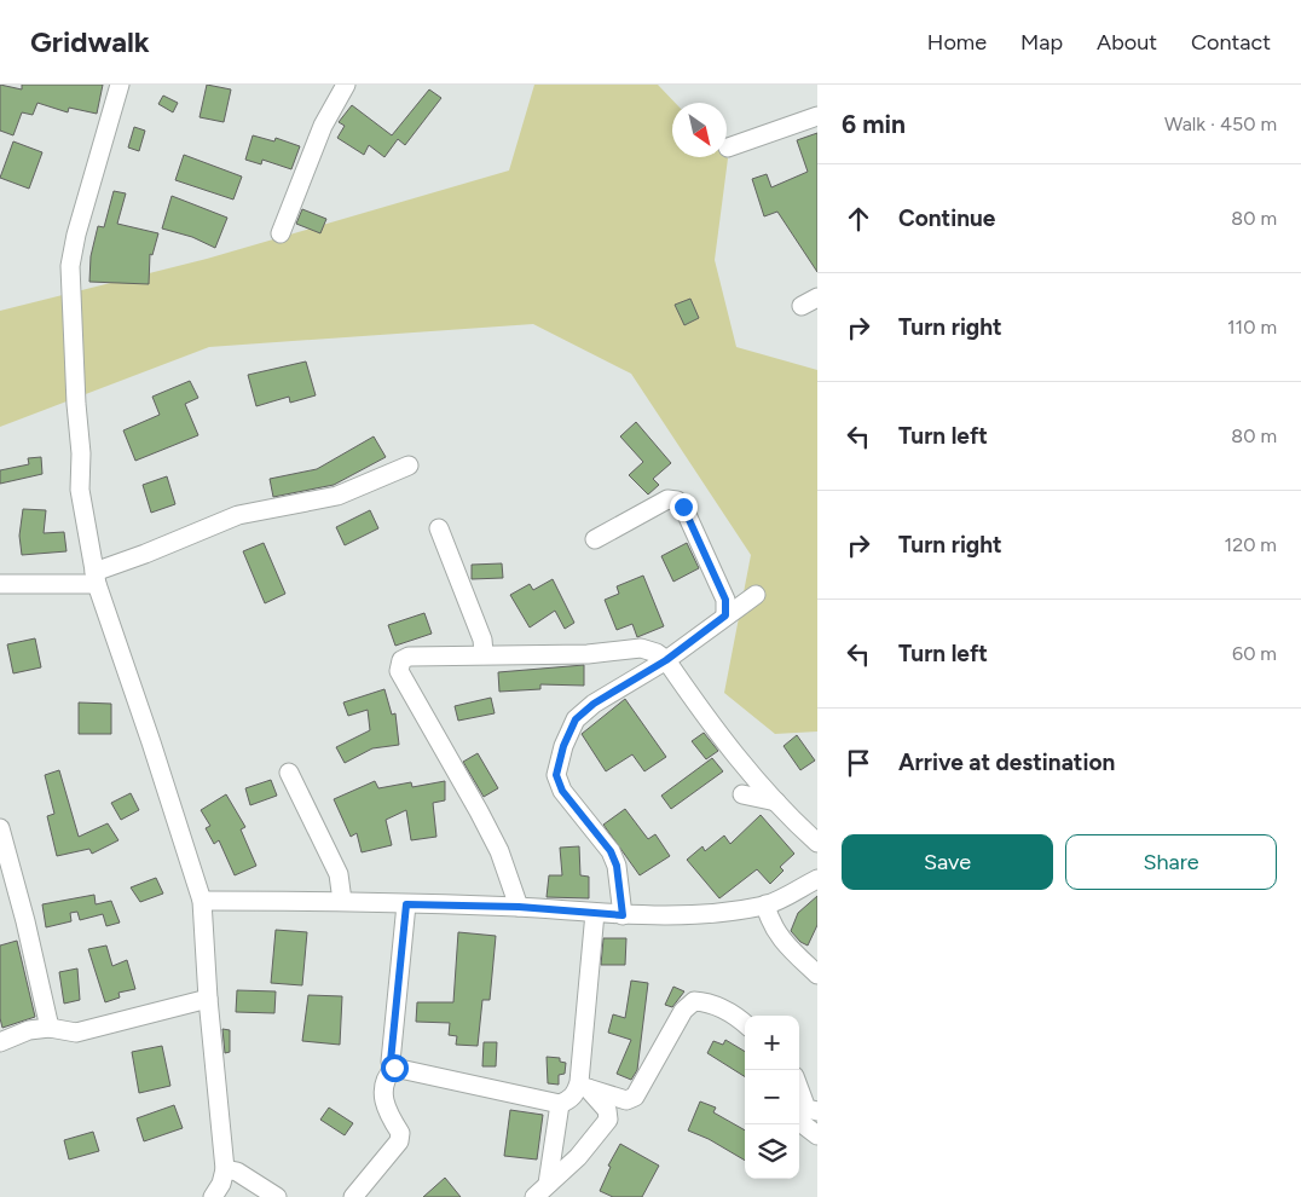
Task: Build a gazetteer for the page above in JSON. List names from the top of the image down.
{
  "north": "bottom right",
  "page": {
    "header": "Gridwalk",
    "nav": [
      "Home",
      "Map",
      "About",
      "Contact"
    ],
    "heading": ["6 min", "Walk · 450 m"],
    "list": [
      ["Continue", "80 m"],
      ["Turn right", "110 m"],
      ["Turn left", "80 m"],
      ["Turn right", "120 m"],
      ["Turn left", "60 m"],
      "Arrive at destination"
    ],
    "buttons": ["Save", "Share"],
    "map_buttons": ["+", "−"]
  }
}
